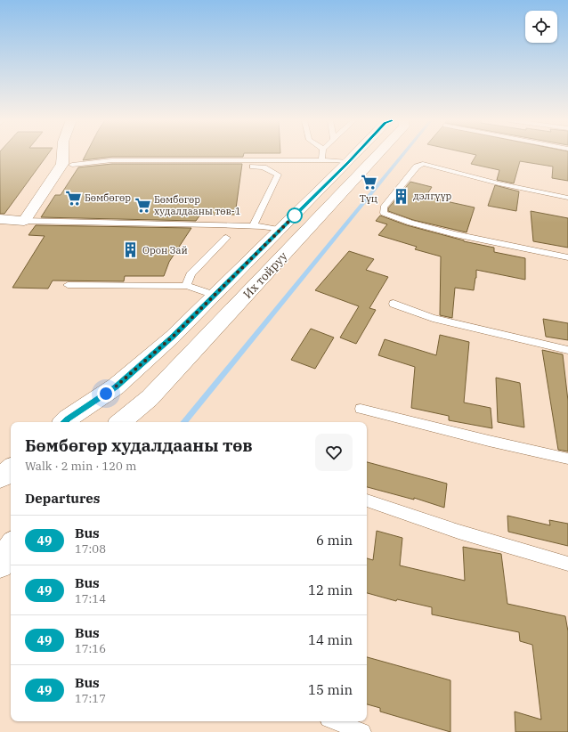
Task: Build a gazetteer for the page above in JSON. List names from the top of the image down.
{
  "streets": {
    "main road": ["Их тойруу"]
  },
  "places": {
    "supermarket": ["Түц", "Бөмбөгөр", "Бөмбөгөр худалдааны төв-1"],
    "building": ["дэлгүүр", "Орон Зай"]
  },
  "lines": ["bus line 49"],
  "page": {
    "heading": [
      ["Бөмбөгөр худалдааны төв", "Walk · 2 min · 120 m"],
      "Departures"
    ],
    "list": [
      {
        "mark": "49",
        "name": "Bus",
        "note": "17:08",
        "value": "6 min"
      },
      {
        "mark": "49",
        "name": "Bus",
        "note": "17:14",
        "value": "12 min"
      },
      {
        "mark": "49",
        "name": "Bus",
        "note": "17:16",
        "value": "14 min"
      },
      {
        "mark": "49",
        "name": "Bus",
        "note": "17:17",
        "value": "15 min"
      }
    ]
  }
}
